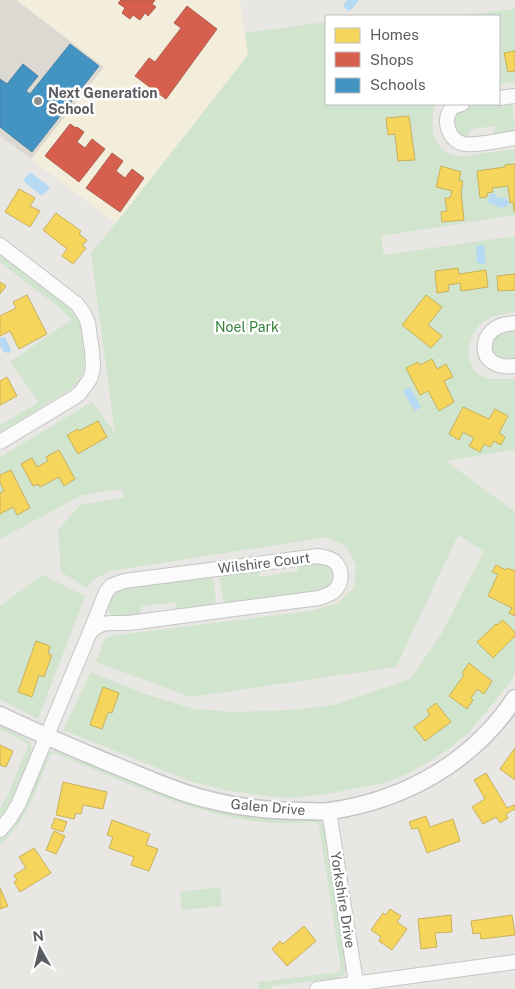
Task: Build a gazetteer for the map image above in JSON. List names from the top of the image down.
{
  "streets": {
    "street": ["Wilshire Court", "Galen Drive", "Yorkshire Drive"]
  },
  "crossings": [
    ["Wilshire Court", "Galen Drive"],
    ["Galen Drive", "Yorkshire Drive"]
  ],
  "parks": ["Noel Park"],
  "places": ["Next Generation School"],
  "legend": ["Homes", "Shops", "Schools"],
  "north": "top"
}
